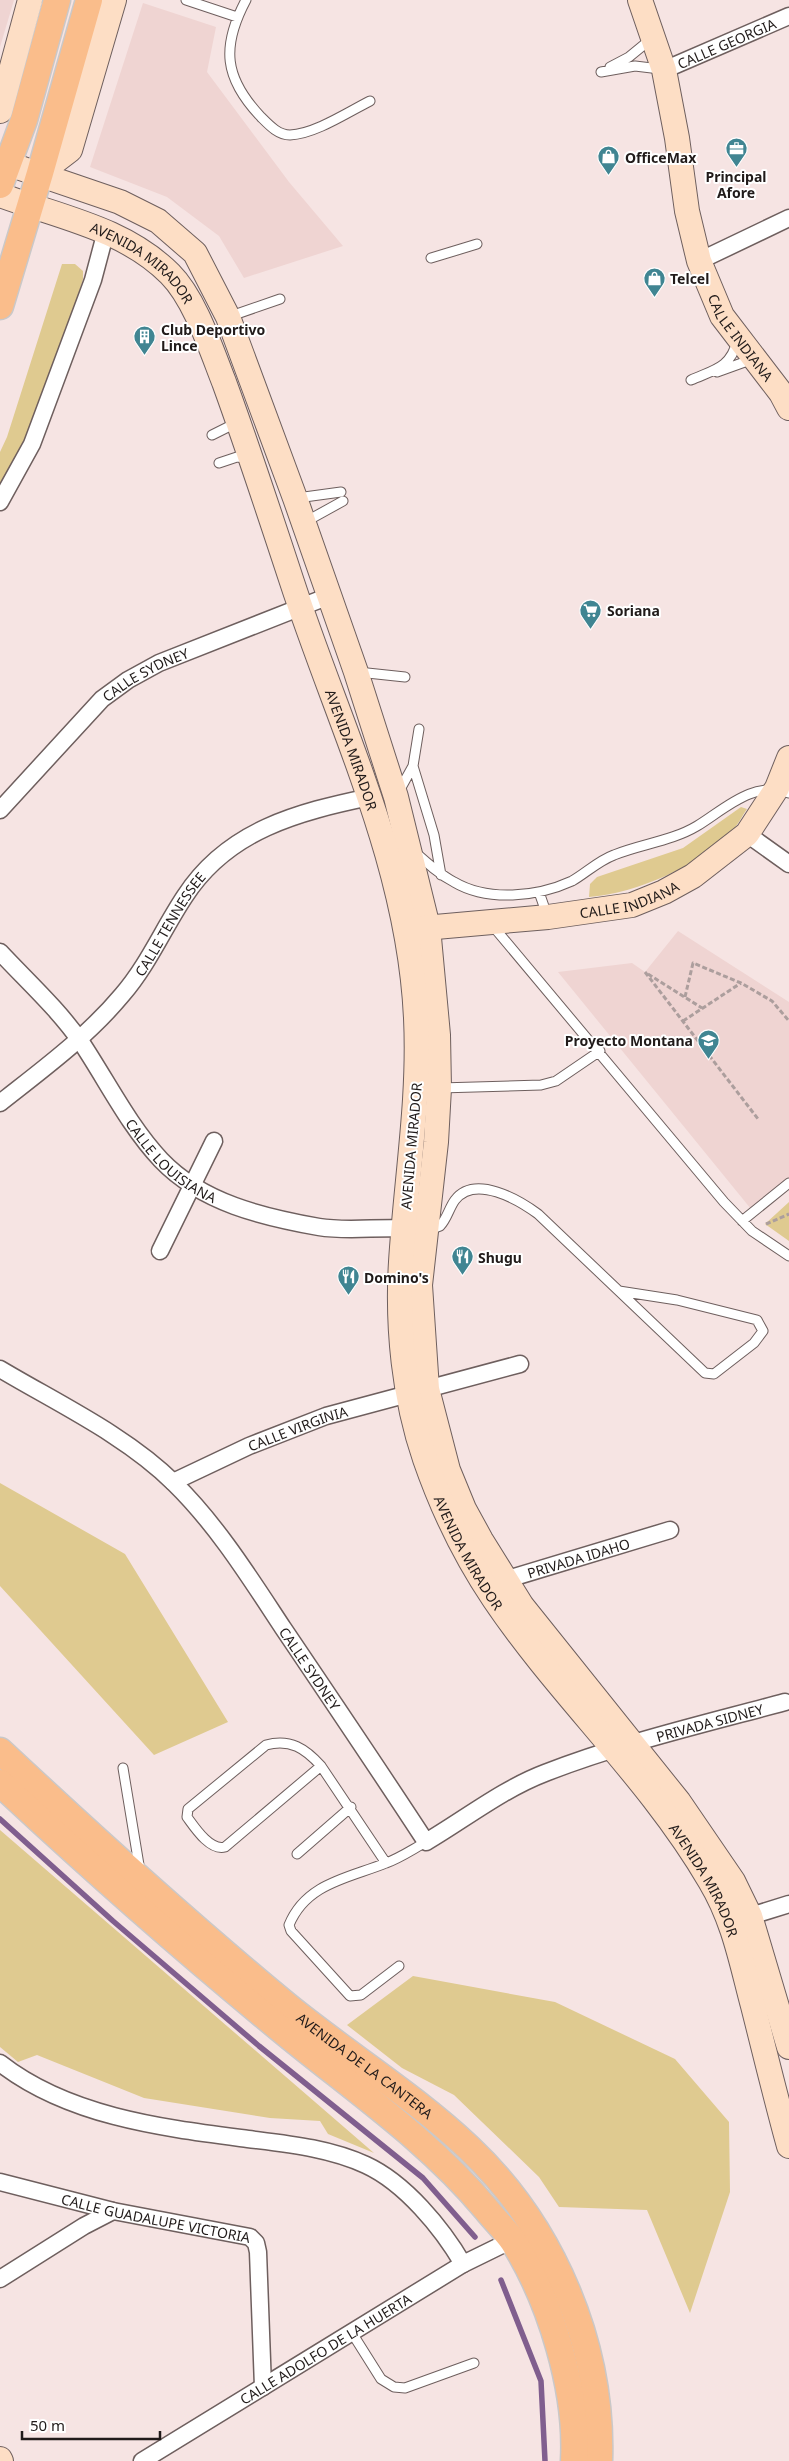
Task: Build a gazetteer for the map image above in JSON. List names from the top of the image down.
{
  "streets": {
    "main road": ["AVENIDA MIRADOR", "CALLE INDIANA", "AVENIDA DE LA CANTERA"],
    "street": [
      "CALLE GEORGIA",
      "CALLE SYDNEY",
      "CALLE TENNESSEE",
      "CALLE LOUISIANA",
      "CALLE VIRGINIA",
      "PRIVADA IDAHO",
      "PRIVADA SIDNEY",
      "CALLE GUADALUPE VICTORIA",
      "CALLE ADOLFO DE LA HUERTA"
    ]
  },
  "crossings": [
    ["CALLE GEORGIA", "CALLE INDIANA"],
    ["AVENIDA MIRADOR", "CALLE INDIANA"],
    ["AVENIDA MIRADOR", "CALLE SYDNEY"],
    ["AVENIDA MIRADOR", "CALLE TENNESSEE"],
    ["AVENIDA MIRADOR", "CALLE LOUISIANA"],
    ["AVENIDA MIRADOR", "CALLE VIRGINIA"],
    ["AVENIDA MIRADOR", "PRIVADA IDAHO"],
    ["AVENIDA MIRADOR", "PRIVADA SIDNEY"],
    ["CALLE SYDNEY", "CALLE VIRGINIA"],
    ["CALLE TENNESSEE", "CALLE LOUISIANA"],
    ["AVENIDA DE LA CANTERA", "CALLE ADOLFO DE LA HUERTA"],
    ["CALLE GUADALUPE VICTORIA", "CALLE ADOLFO DE LA HUERTA"]
  ],
  "places": {
    "office": ["Principal Afore"],
    "shop": ["OfficeMax", "Telcel"],
    "building": ["Club Deportivo Lince"],
    "supermarket": ["Soriana"],
    "school or university": ["Proyecto Montana"],
    "restaurant": ["Shugu", "Domino's"]
  },
  "scale_bar": "50 m"
}
